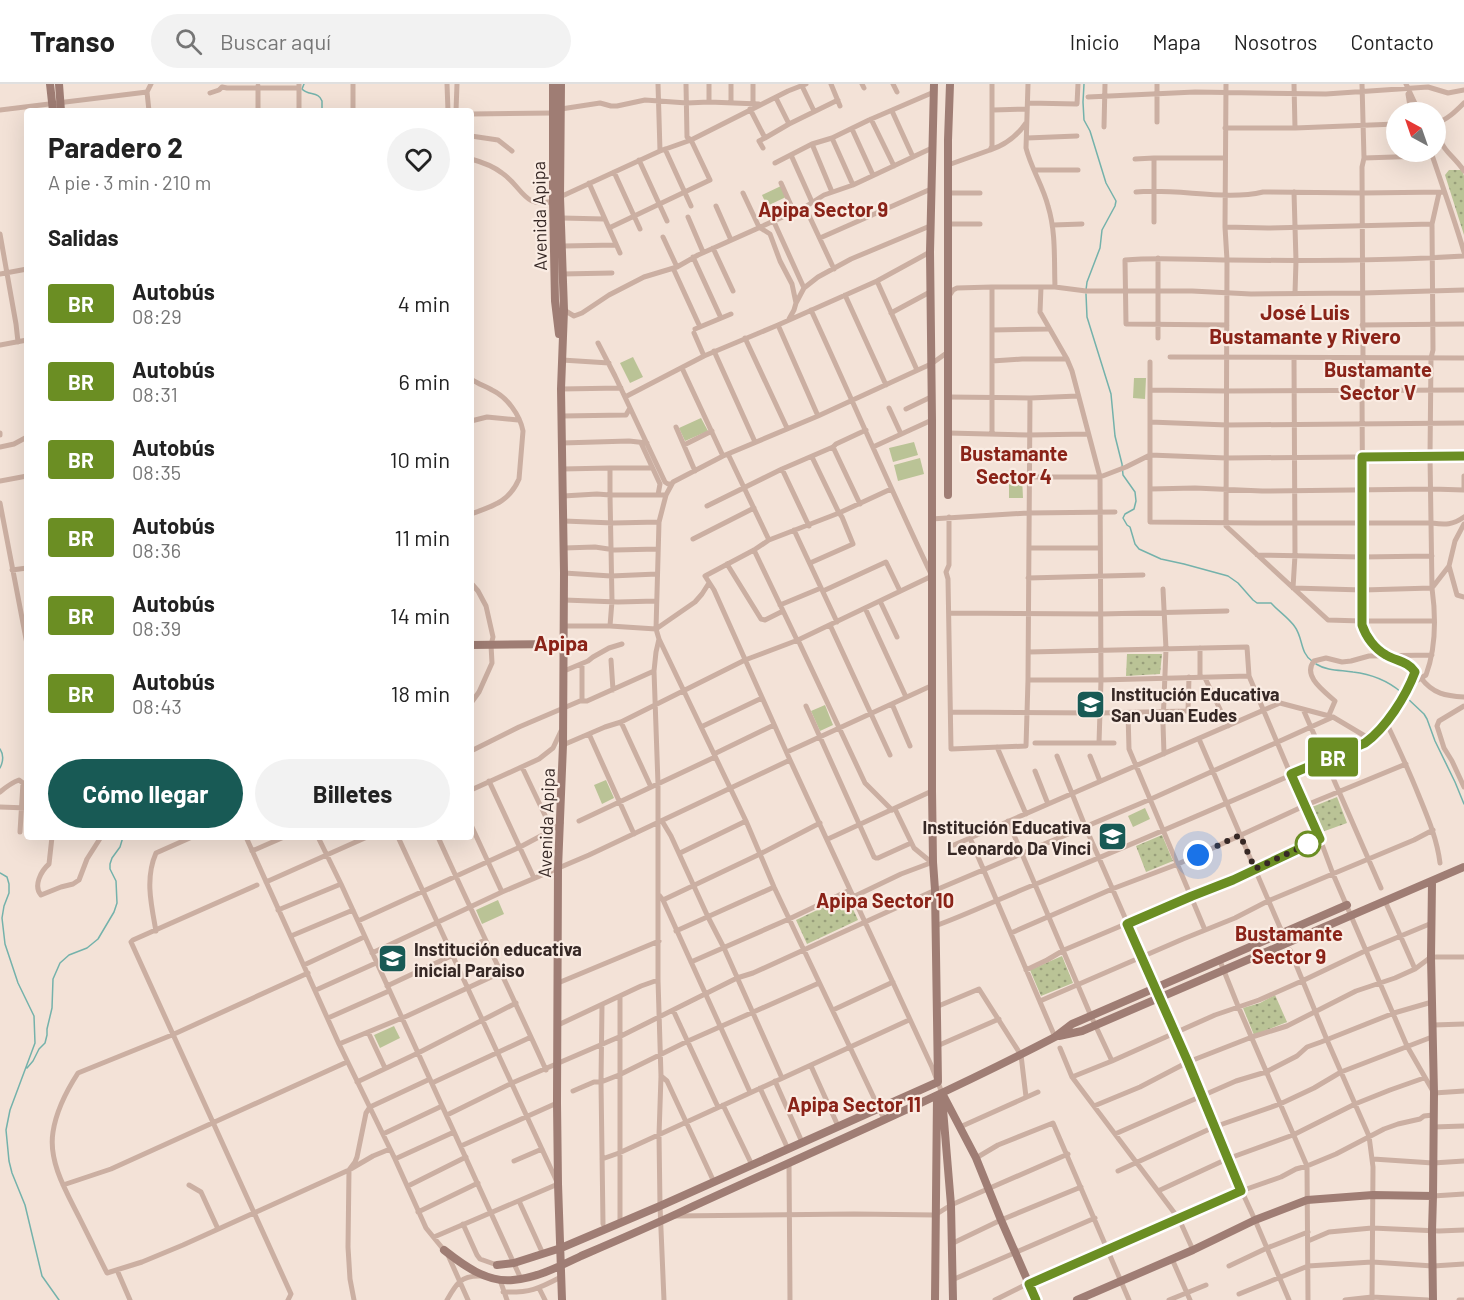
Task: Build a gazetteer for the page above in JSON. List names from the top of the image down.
{
  "streets": {
    "street": ["Avenida Apipa"]
  },
  "districts": [
    "Apipa Sector 9",
    "José Luis Bustamante y Rivero",
    "Bustamante Sector V",
    "Bustamante Sector 4",
    "Apipa",
    "Apipa Sector 10",
    "Bustamante Sector 9",
    "Apipa Sector 11"
  ],
  "places": {
    "school or university": ["Institución Educativa San Juan Eudes", "Institución Educativa Leonardo Da Vinci", "Institución educativa inicial Paraiso"]
  },
  "lines": ["bus line BR"],
  "north": "top left",
  "page": {
    "header": "Transo",
    "search": "Buscar aquí",
    "nav": [
      "Inicio",
      "Mapa",
      "Nosotros",
      "Contacto"
    ],
    "on_map": "BR",
    "heading": [
      ["Paradero 2", "A pie · 3 min · 210 m"],
      "Salidas"
    ],
    "list": [
      {
        "mark": "BR",
        "name": "Autobús",
        "note": "08:29",
        "value": "4 min"
      },
      {
        "mark": "BR",
        "name": "Autobús",
        "note": "08:31",
        "value": "6 min"
      },
      {
        "mark": "BR",
        "name": "Autobús",
        "note": "08:35",
        "value": "10 min"
      },
      {
        "mark": "BR",
        "name": "Autobús",
        "note": "08:36",
        "value": "11 min"
      },
      {
        "mark": "BR",
        "name": "Autobús",
        "note": "08:39",
        "value": "14 min"
      },
      {
        "mark": "BR",
        "name": "Autobús",
        "note": "08:43",
        "value": "18 min"
      }
    ],
    "buttons": ["Cómo llegar", "Billetes"]
  }
}
